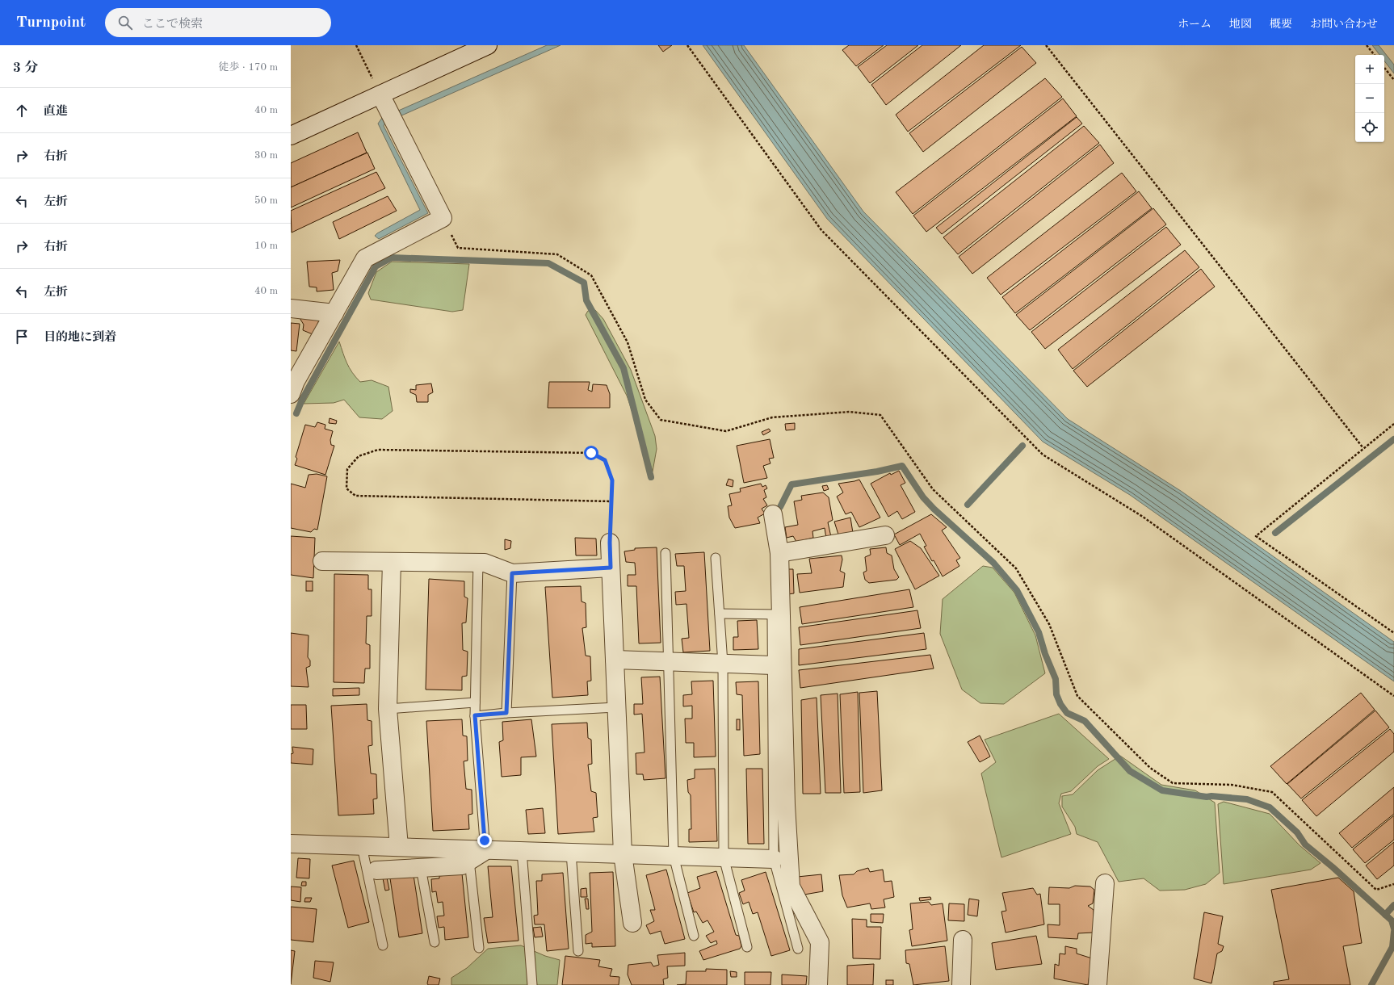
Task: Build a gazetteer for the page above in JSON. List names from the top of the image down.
{
  "page": {
    "header": "Turnpoint",
    "search": "ここで検索",
    "nav": [
      "ホーム",
      "地図",
      "概要",
      "お問い合わせ"
    ],
    "heading": ["3 分", "徒歩 · 170 m"],
    "map_buttons": ["+", "−"],
    "list": [
      ["直進", "40 m"],
      ["右折", "30 m"],
      ["左折", "50 m"],
      ["右折", "10 m"],
      ["左折", "40 m"],
      "目的地に到着"
    ]
  }
}
